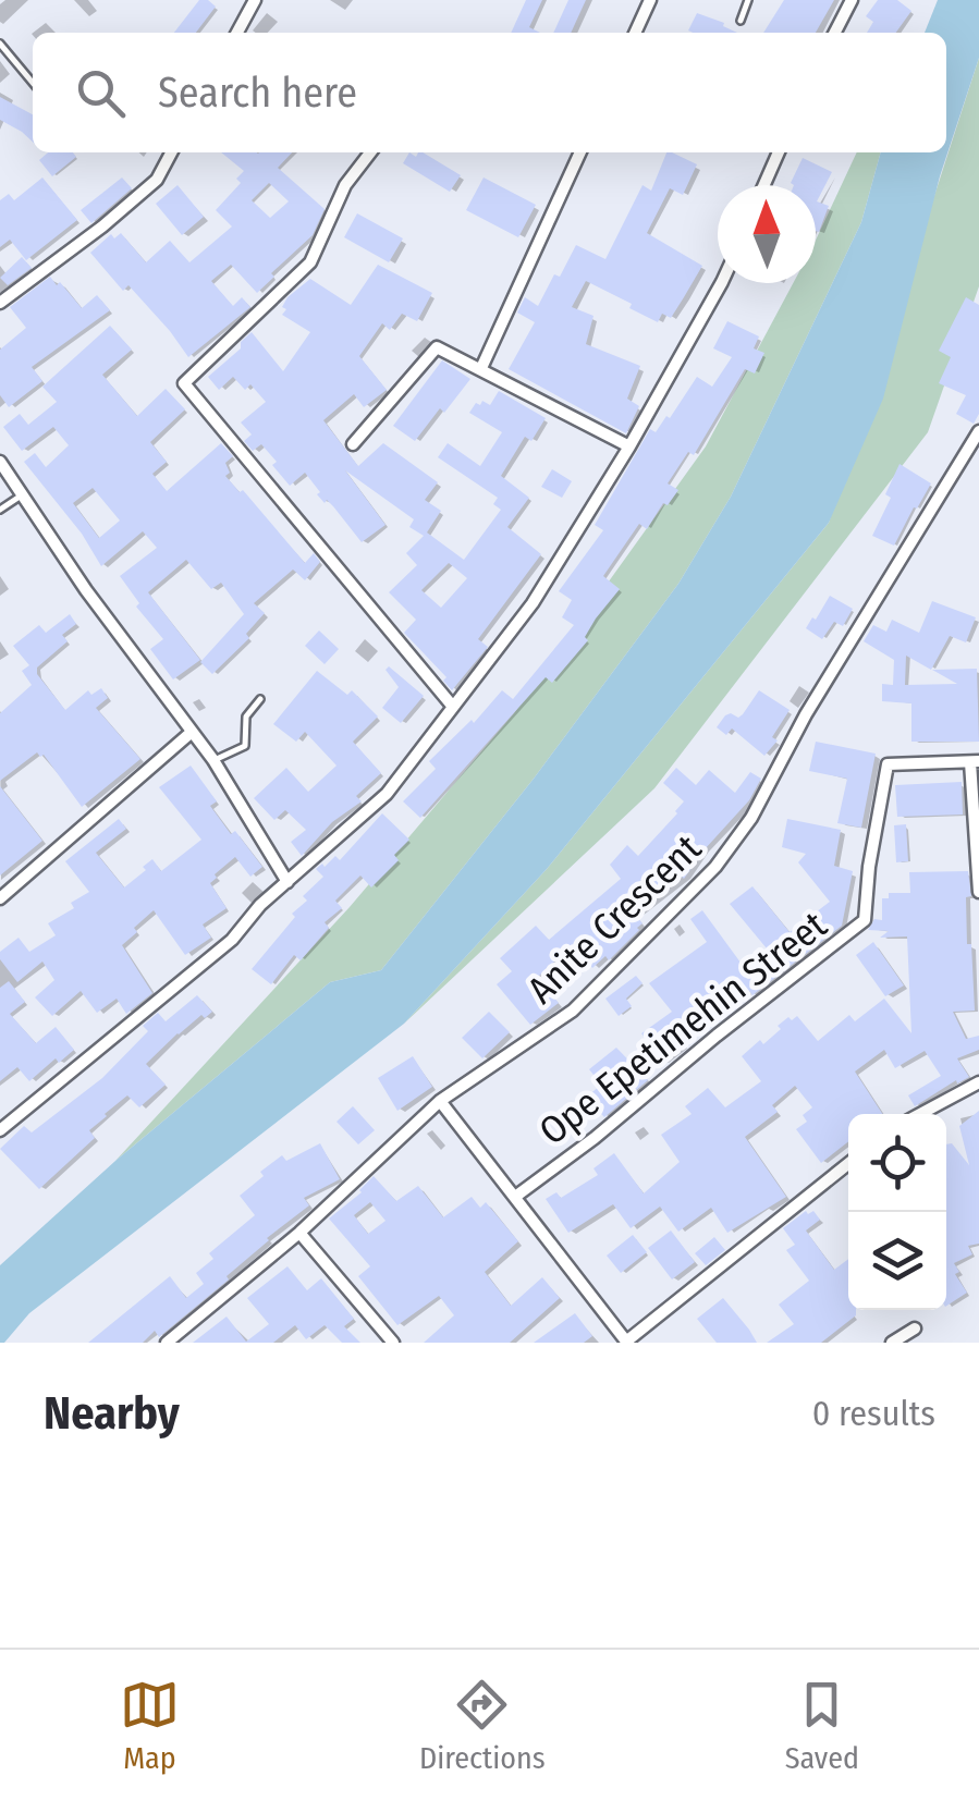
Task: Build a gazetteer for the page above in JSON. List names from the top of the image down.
{
  "streets": {
    "street": ["Anite Crescent", "Ope Epetimehin Street"]
  },
  "north": "top",
  "page": {
    "search": "Search here",
    "heading": ["Nearby", "0 results"],
    "nav": ["Map", "Directions", "Saved"]
  }
}
